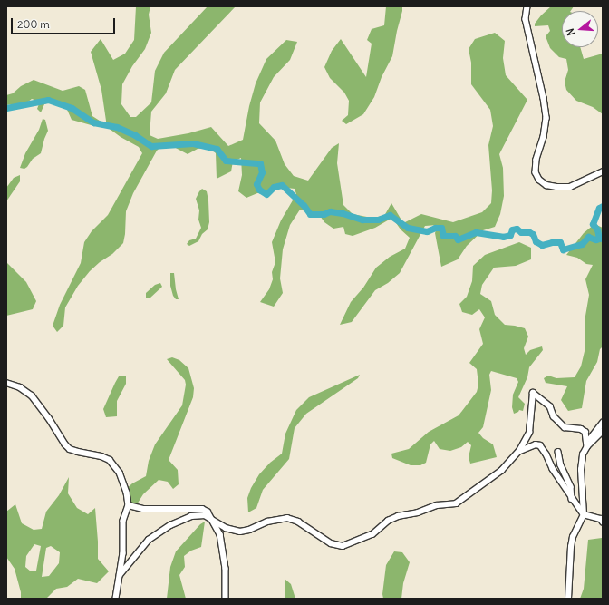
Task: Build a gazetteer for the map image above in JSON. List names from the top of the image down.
{
  "scale_bar": "200 m",
  "north": "left"
}
